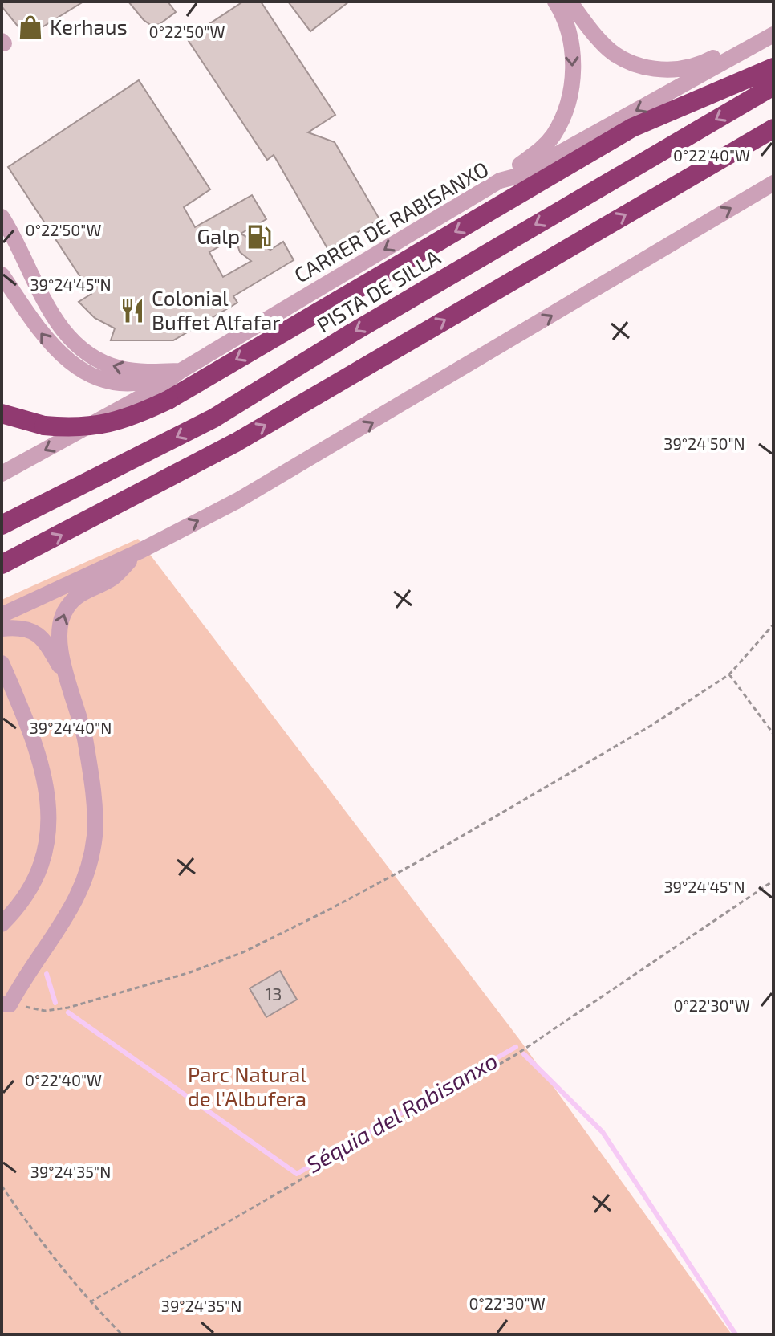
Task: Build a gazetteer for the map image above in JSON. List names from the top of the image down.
{
  "streets": {
    "highway": ["PISTA DE SILLA"],
    "street": ["CARRER DE RABISANXO"]
  },
  "water": ["Séquia del Rabisanxo"],
  "parks": ["Parc Natural de l'Albufera"],
  "places": {
    "shop": ["Kerhaus"],
    "fuel station": ["Galp"],
    "restaurant": ["Colonial Buffet Alfafar"]
  },
  "house_numbers": ["13"],
  "coordinates": [
    "0°22'50\"W",
    "0°22'40\"W",
    "39°24'45\"N",
    "39°24'50\"N",
    "39°24'40\"N",
    "0°22'30\"W",
    "39°24'35\"N"
  ]
}
